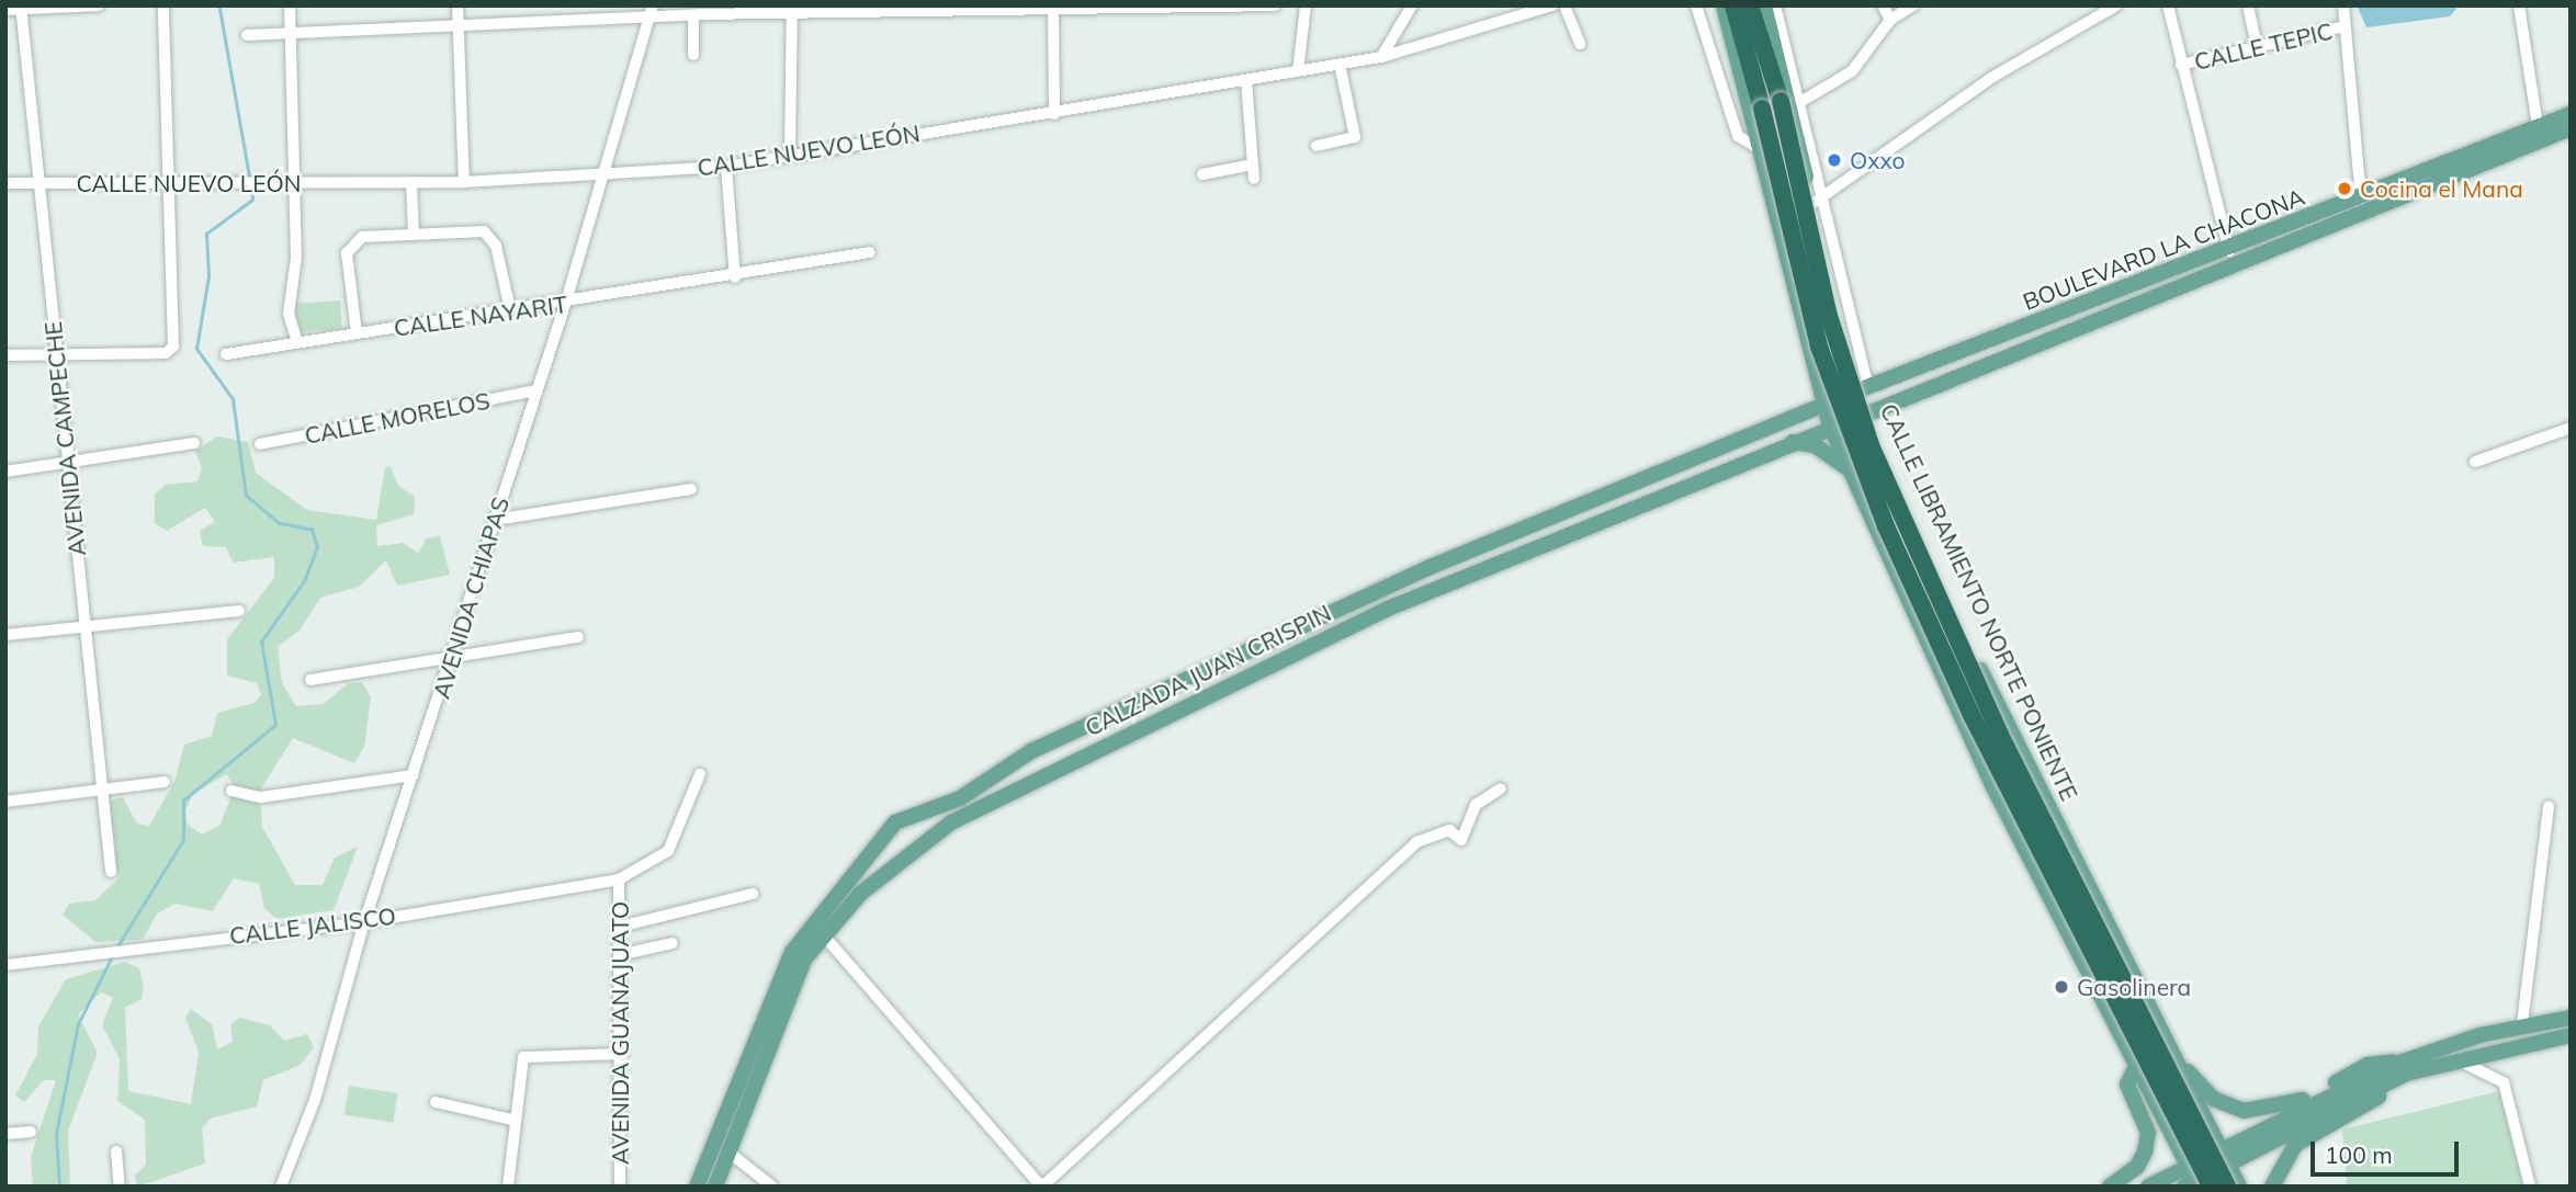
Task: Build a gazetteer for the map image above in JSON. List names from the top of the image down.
{
  "streets": {
    "highway": ["CALLE LIBRAMIENTO NORTE PONIENTE"],
    "main road": ["BOULEVARD LA CHACONA", "CALZADA JUAN CRISPIN"],
    "street": [
      "CALLE TEPIC",
      "CALLE NUEVO LEÓN",
      "CALLE NAYARIT",
      "CALLE MORELOS",
      "AVENIDA CAMPECHE",
      "AVENIDA CHIAPAS",
      "CALLE JALISCO",
      "AVENIDA GUANAJUATO"
    ]
  },
  "crossings": [
    ["CALLE NUEVO LEÓN", "AVENIDA CAMPECHE"],
    ["CALLE NUEVO LEÓN", "AVENIDA CHIAPAS"],
    ["BOULEVARD LA CHACONA", "CALLE LIBRAMIENTO NORTE PONIENTE"],
    ["BOULEVARD LA CHACONA", "CALZADA JUAN CRISPIN"],
    ["CALLE NAYARIT", "AVENIDA CHIAPAS"],
    ["CALLE MORELOS", "AVENIDA CHIAPAS"],
    ["AVENIDA CHIAPAS", "CALLE JALISCO"],
    ["CALLE LIBRAMIENTO NORTE PONIENTE", "CALZADA JUAN CRISPIN"],
    ["CALLE JALISCO", "AVENIDA GUANAJUATO"]
  ],
  "places": ["Oxxo", "Cocina el Mana", "Gasolinera"],
  "scale_bar": "100 m"
}
